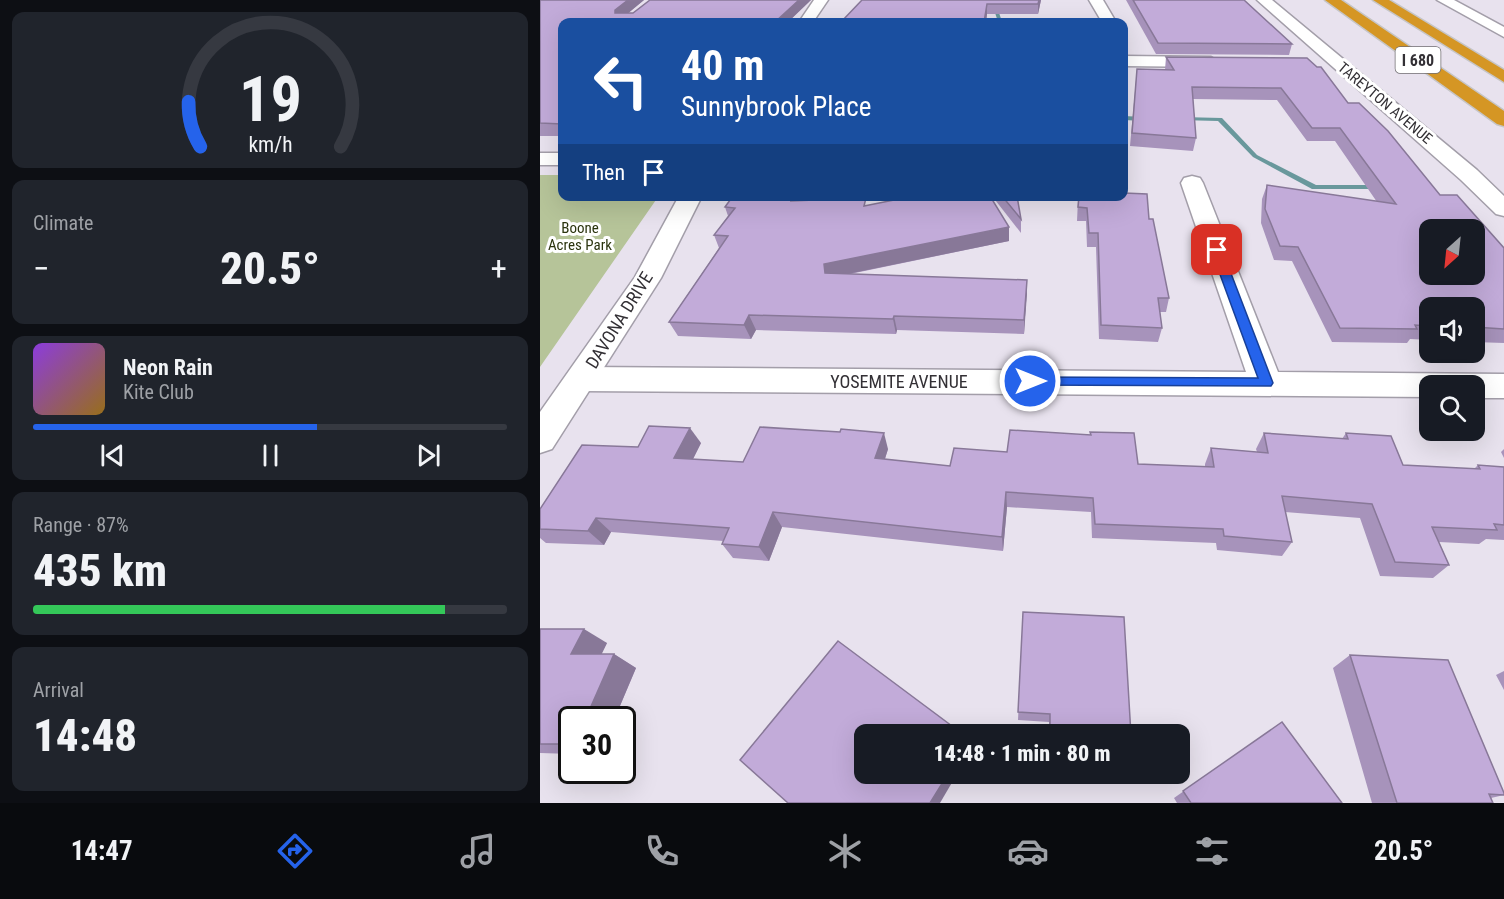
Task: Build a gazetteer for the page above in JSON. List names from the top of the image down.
{
  "streets": {
    "highway": ["I 680"],
    "street": ["TAREYTON AVENUE", "DAVONA DRIVE", "YOSEMITE AVENUE"]
  },
  "crossings": [
    ["DAVONA DRIVE", "YOSEMITE AVENUE"]
  ],
  "parks": ["Boone Acres Park"],
  "north": "bottom left",
  "page": {
    "turn": ["40 m", "Sunnybrook Place"],
    "then": "Then",
    "tile": [
      "Climate",
      ["Range · 87%", "435 km"],
      ["Arrival", "14:48"]
    ],
    "heat": ["−", "20.5°", "+"],
    "song": ["Neon Rain", "Kite Club"],
    "limit": "30",
    "trip": "14:48 · 1 min · 80 m",
    "tabs": ["14:47", "20.5°"],
    "gauge": ["19", "km/h"]
  }
}
